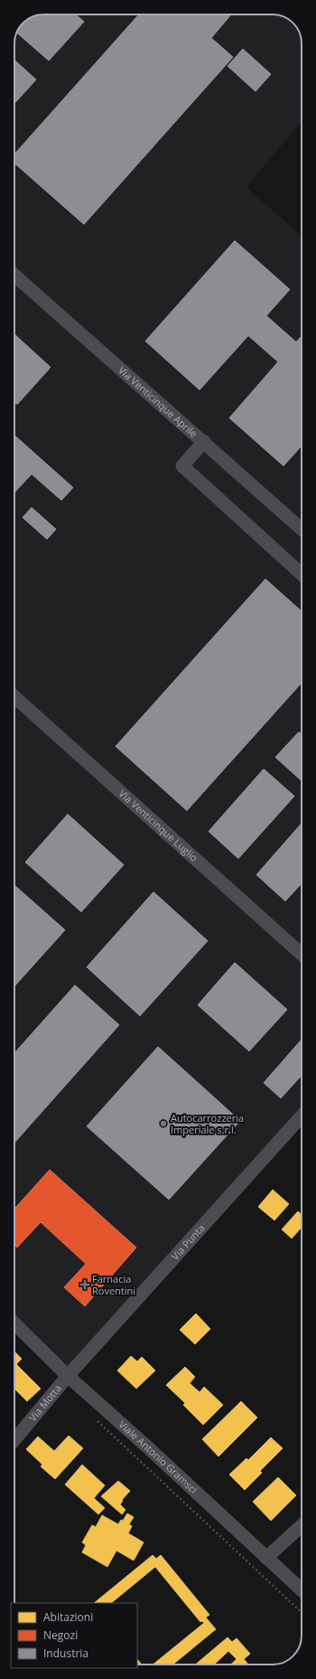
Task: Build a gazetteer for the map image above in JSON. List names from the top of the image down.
{
  "streets": {
    "street": [
      "Via Venticinque Aprile",
      "Via Venticinque Luglio",
      "Via Punta",
      "Via Motta",
      "Viale Antonio Gramsci"
    ]
  },
  "crossings": [
    ["Via Punta", "Via Motta"],
    ["Via Punta", "Viale Antonio Gramsci"],
    ["Via Motta", "Viale Antonio Gramsci"]
  ],
  "places": {
    "other": ["Autocarrozzeria Imperiale s.r.l."],
    "health": ["Farnacia Roventini"]
  },
  "legend": ["Abitazioni", "Negozi", "Industria"]
}
